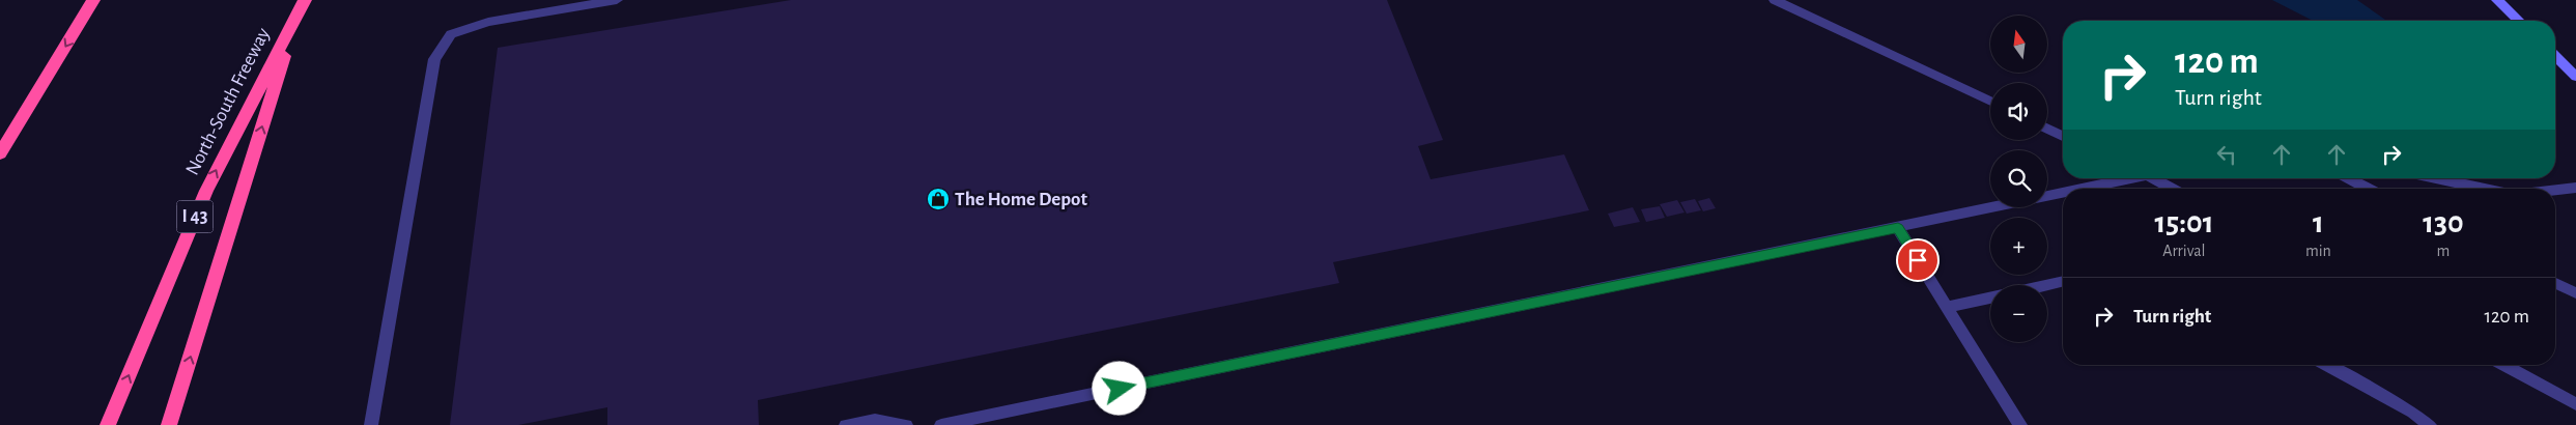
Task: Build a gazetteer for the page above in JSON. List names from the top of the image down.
{
  "streets": {
    "highway": ["North-South Freeway", "I 43"]
  },
  "places": {
    "shop": ["The Home Depot"]
  },
  "north": "top",
  "page": {
    "map_buttons": ["+", "−"],
    "turn": ["120 m", "Turn right"],
    "eta": [
      "15:01",
      "Arrival",
      "1",
      "min",
      "130",
      "m"
    ],
    "list": [
      {
        "name": "Turn right",
        "value": "120 m"
      }
    ]
  }
}
